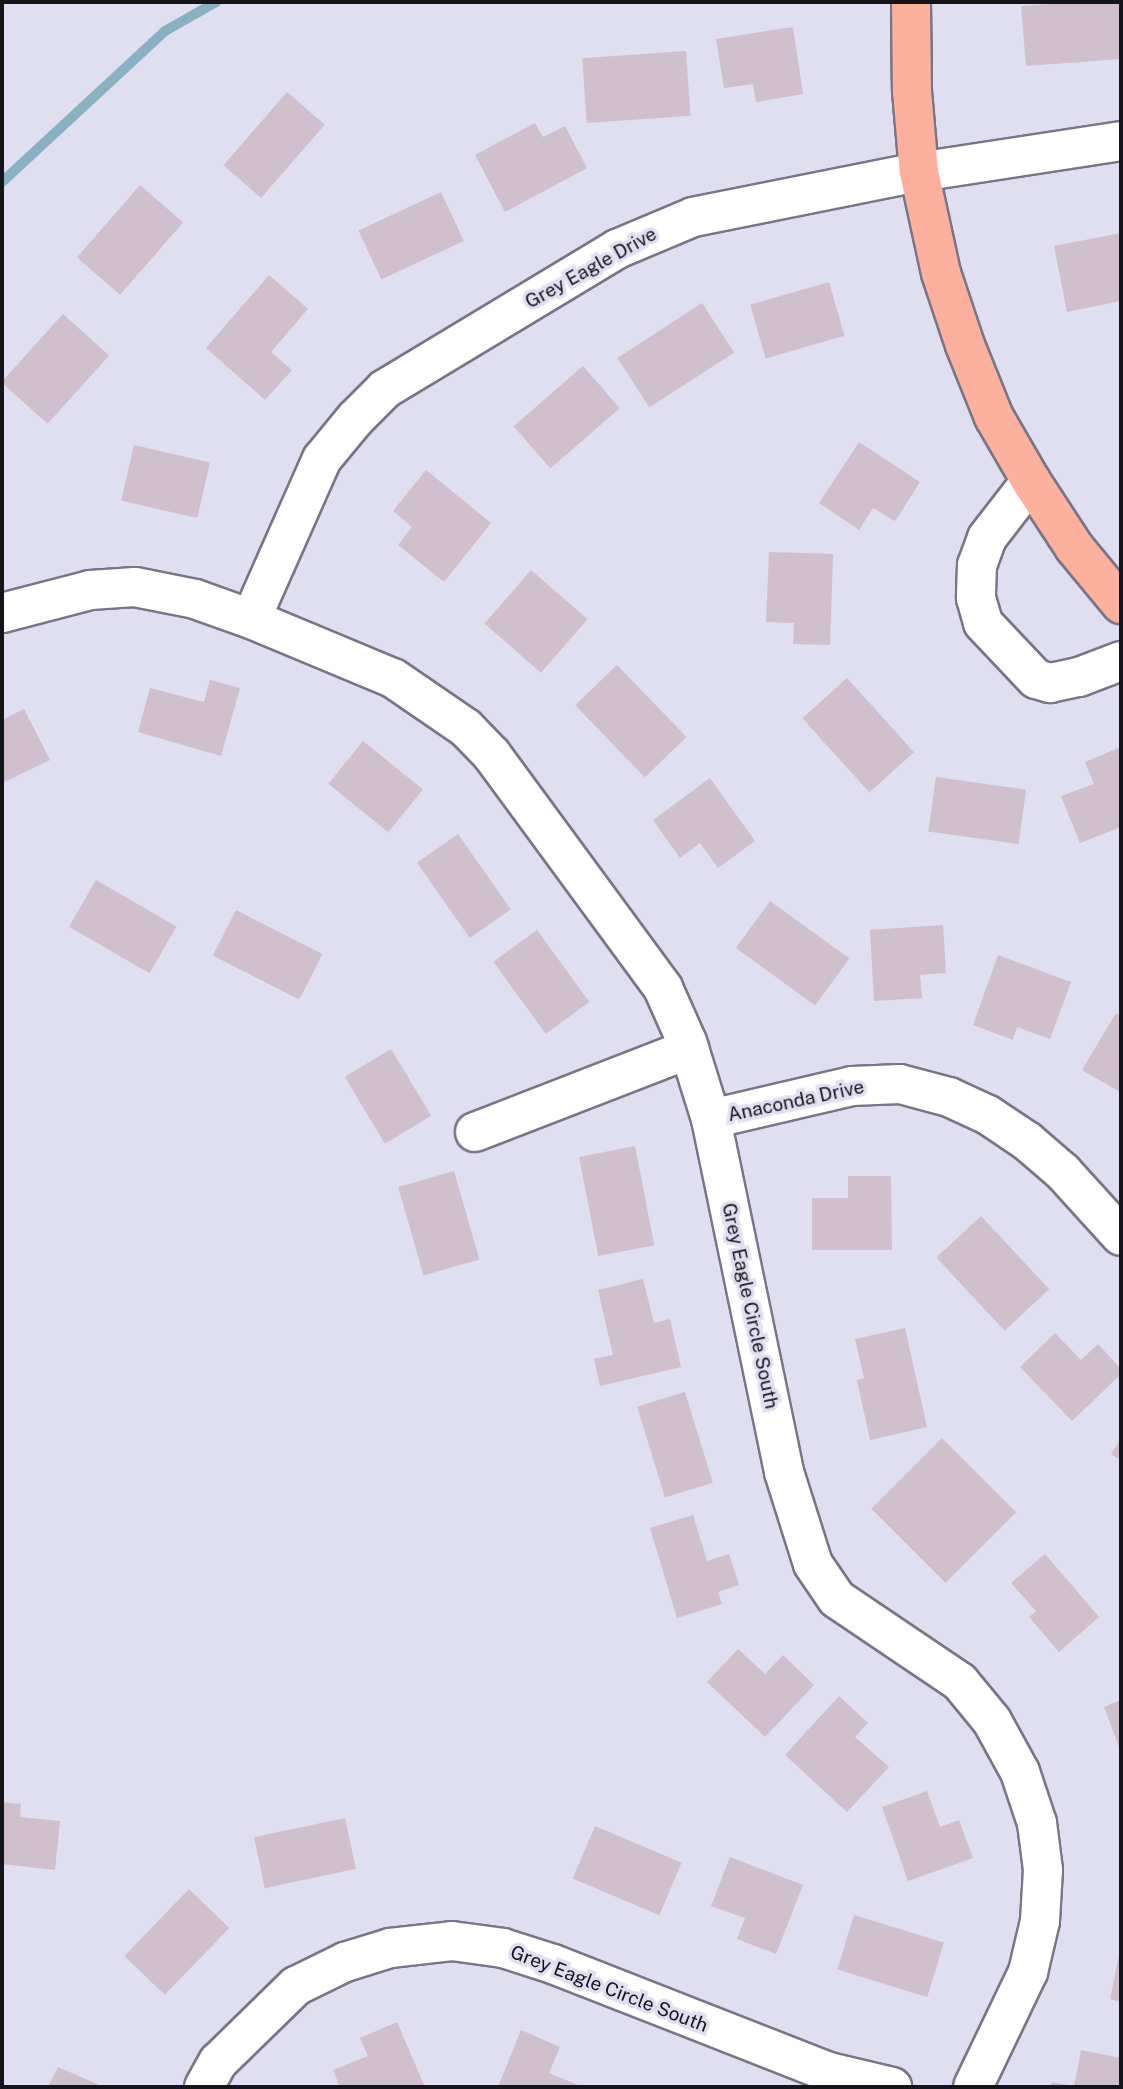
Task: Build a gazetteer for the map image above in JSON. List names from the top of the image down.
{
  "streets": {
    "street": ["Grey Eagle Drive", "Anaconda Drive", "Grey Eagle Circle South"]
  },
  "crossings": [
    ["Grey Eagle Drive", "Grey Eagle Circle South"],
    ["Anaconda Drive", "Grey Eagle Circle South"]
  ]
}
